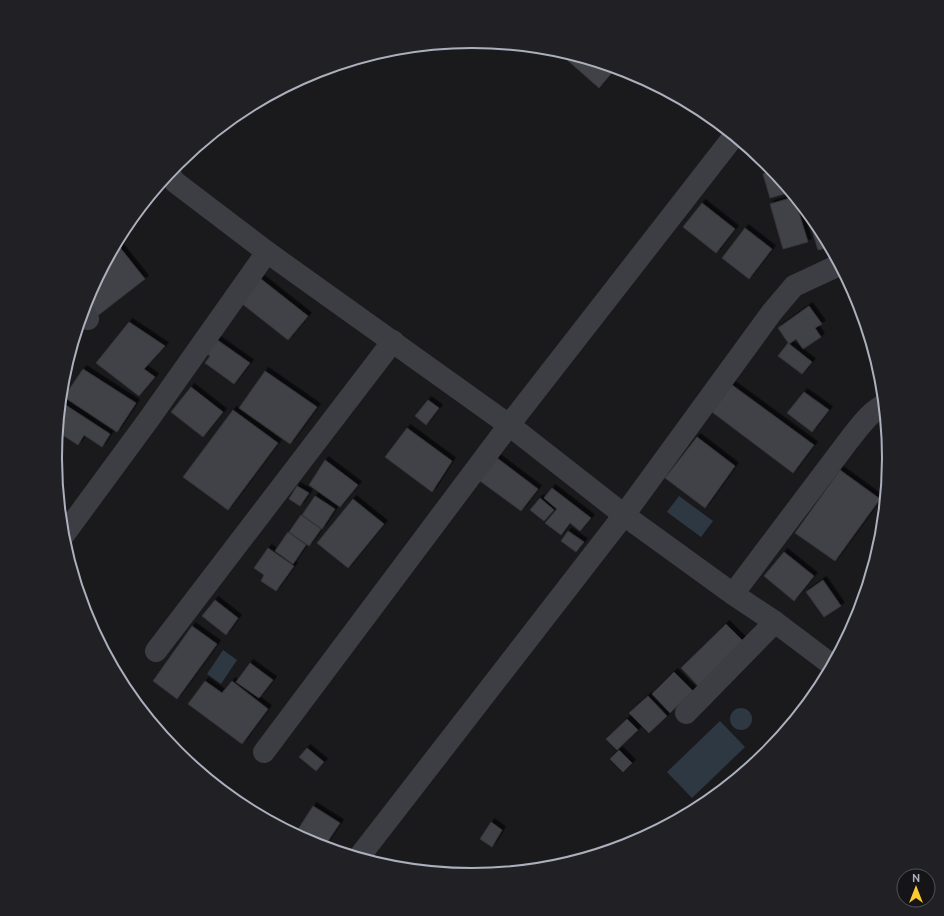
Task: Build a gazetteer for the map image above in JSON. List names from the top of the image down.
{
  "north": "top"
}
